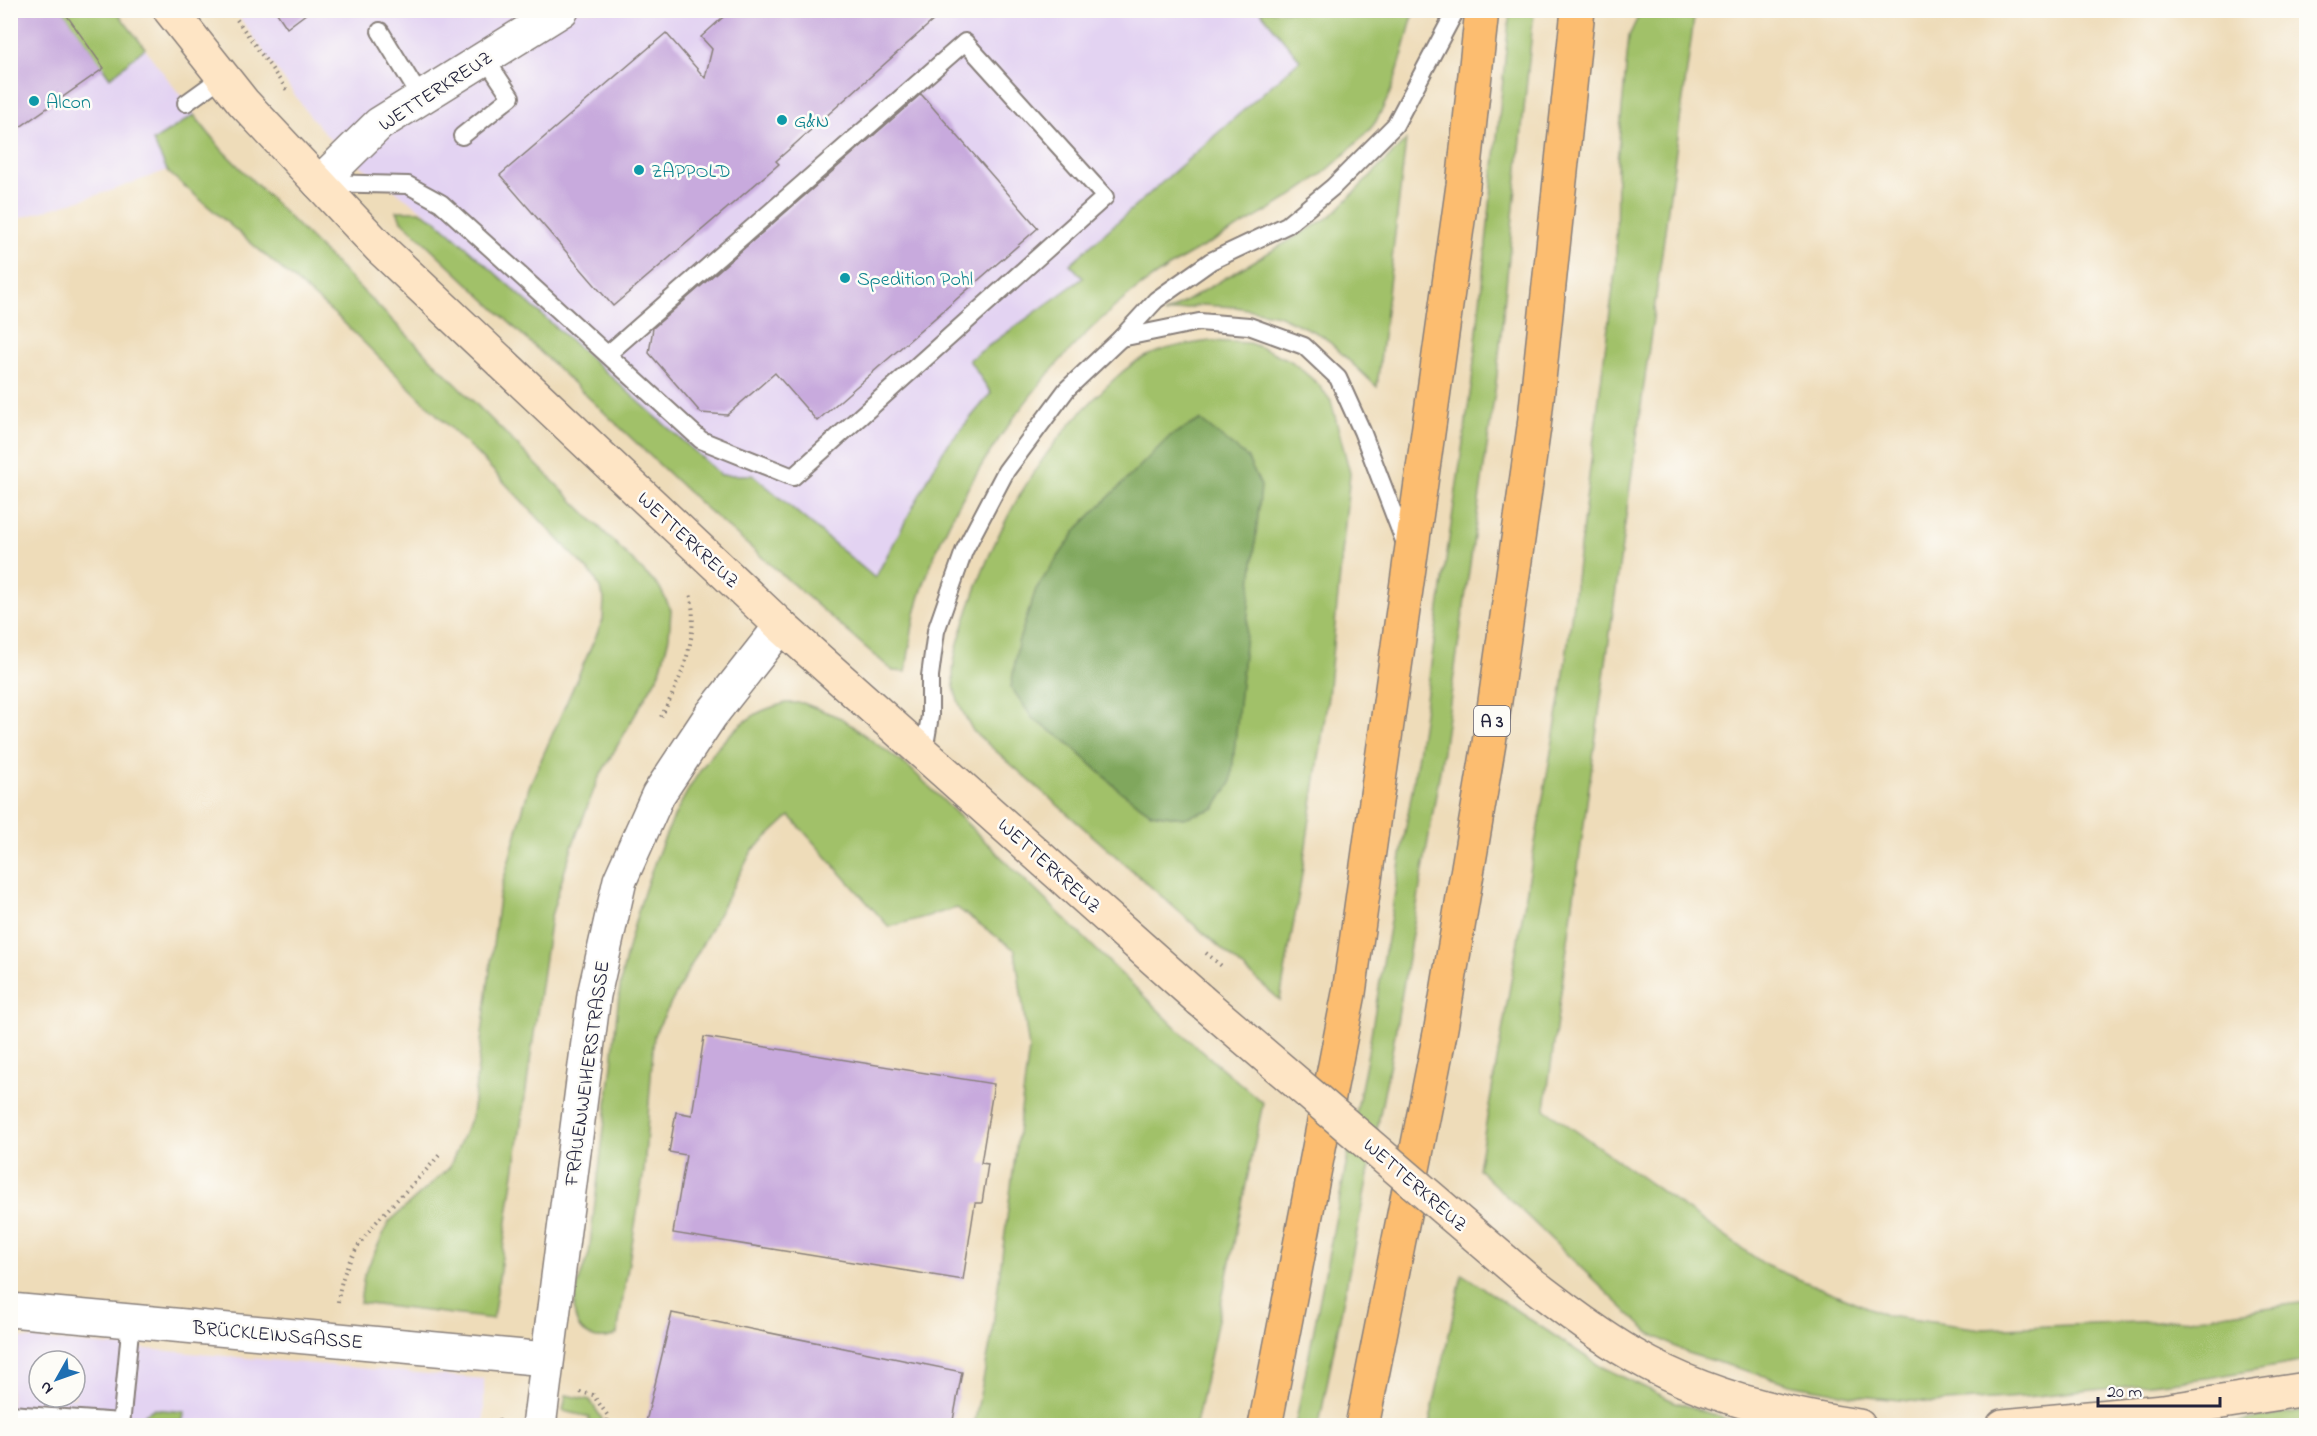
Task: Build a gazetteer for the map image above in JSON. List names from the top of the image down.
{
  "streets": {
    "highway": ["A 3"],
    "street": ["WETTERKREUZ", "FRAUENWEIHERSTRASSE", "BRÜCKLEINSGASSE"]
  },
  "crossings": [
    ["WETTERKREUZ", "FRAUENWEIHERSTRASSE"],
    ["FRAUENWEIHERSTRASSE", "BRÜCKLEINSGASSE"]
  ],
  "places": [
    "Alcon",
    "G&N",
    "ZAPPOLD",
    "Spedition Pohl"
  ],
  "scale_bar": "20 m",
  "north": "bottom left"
}
